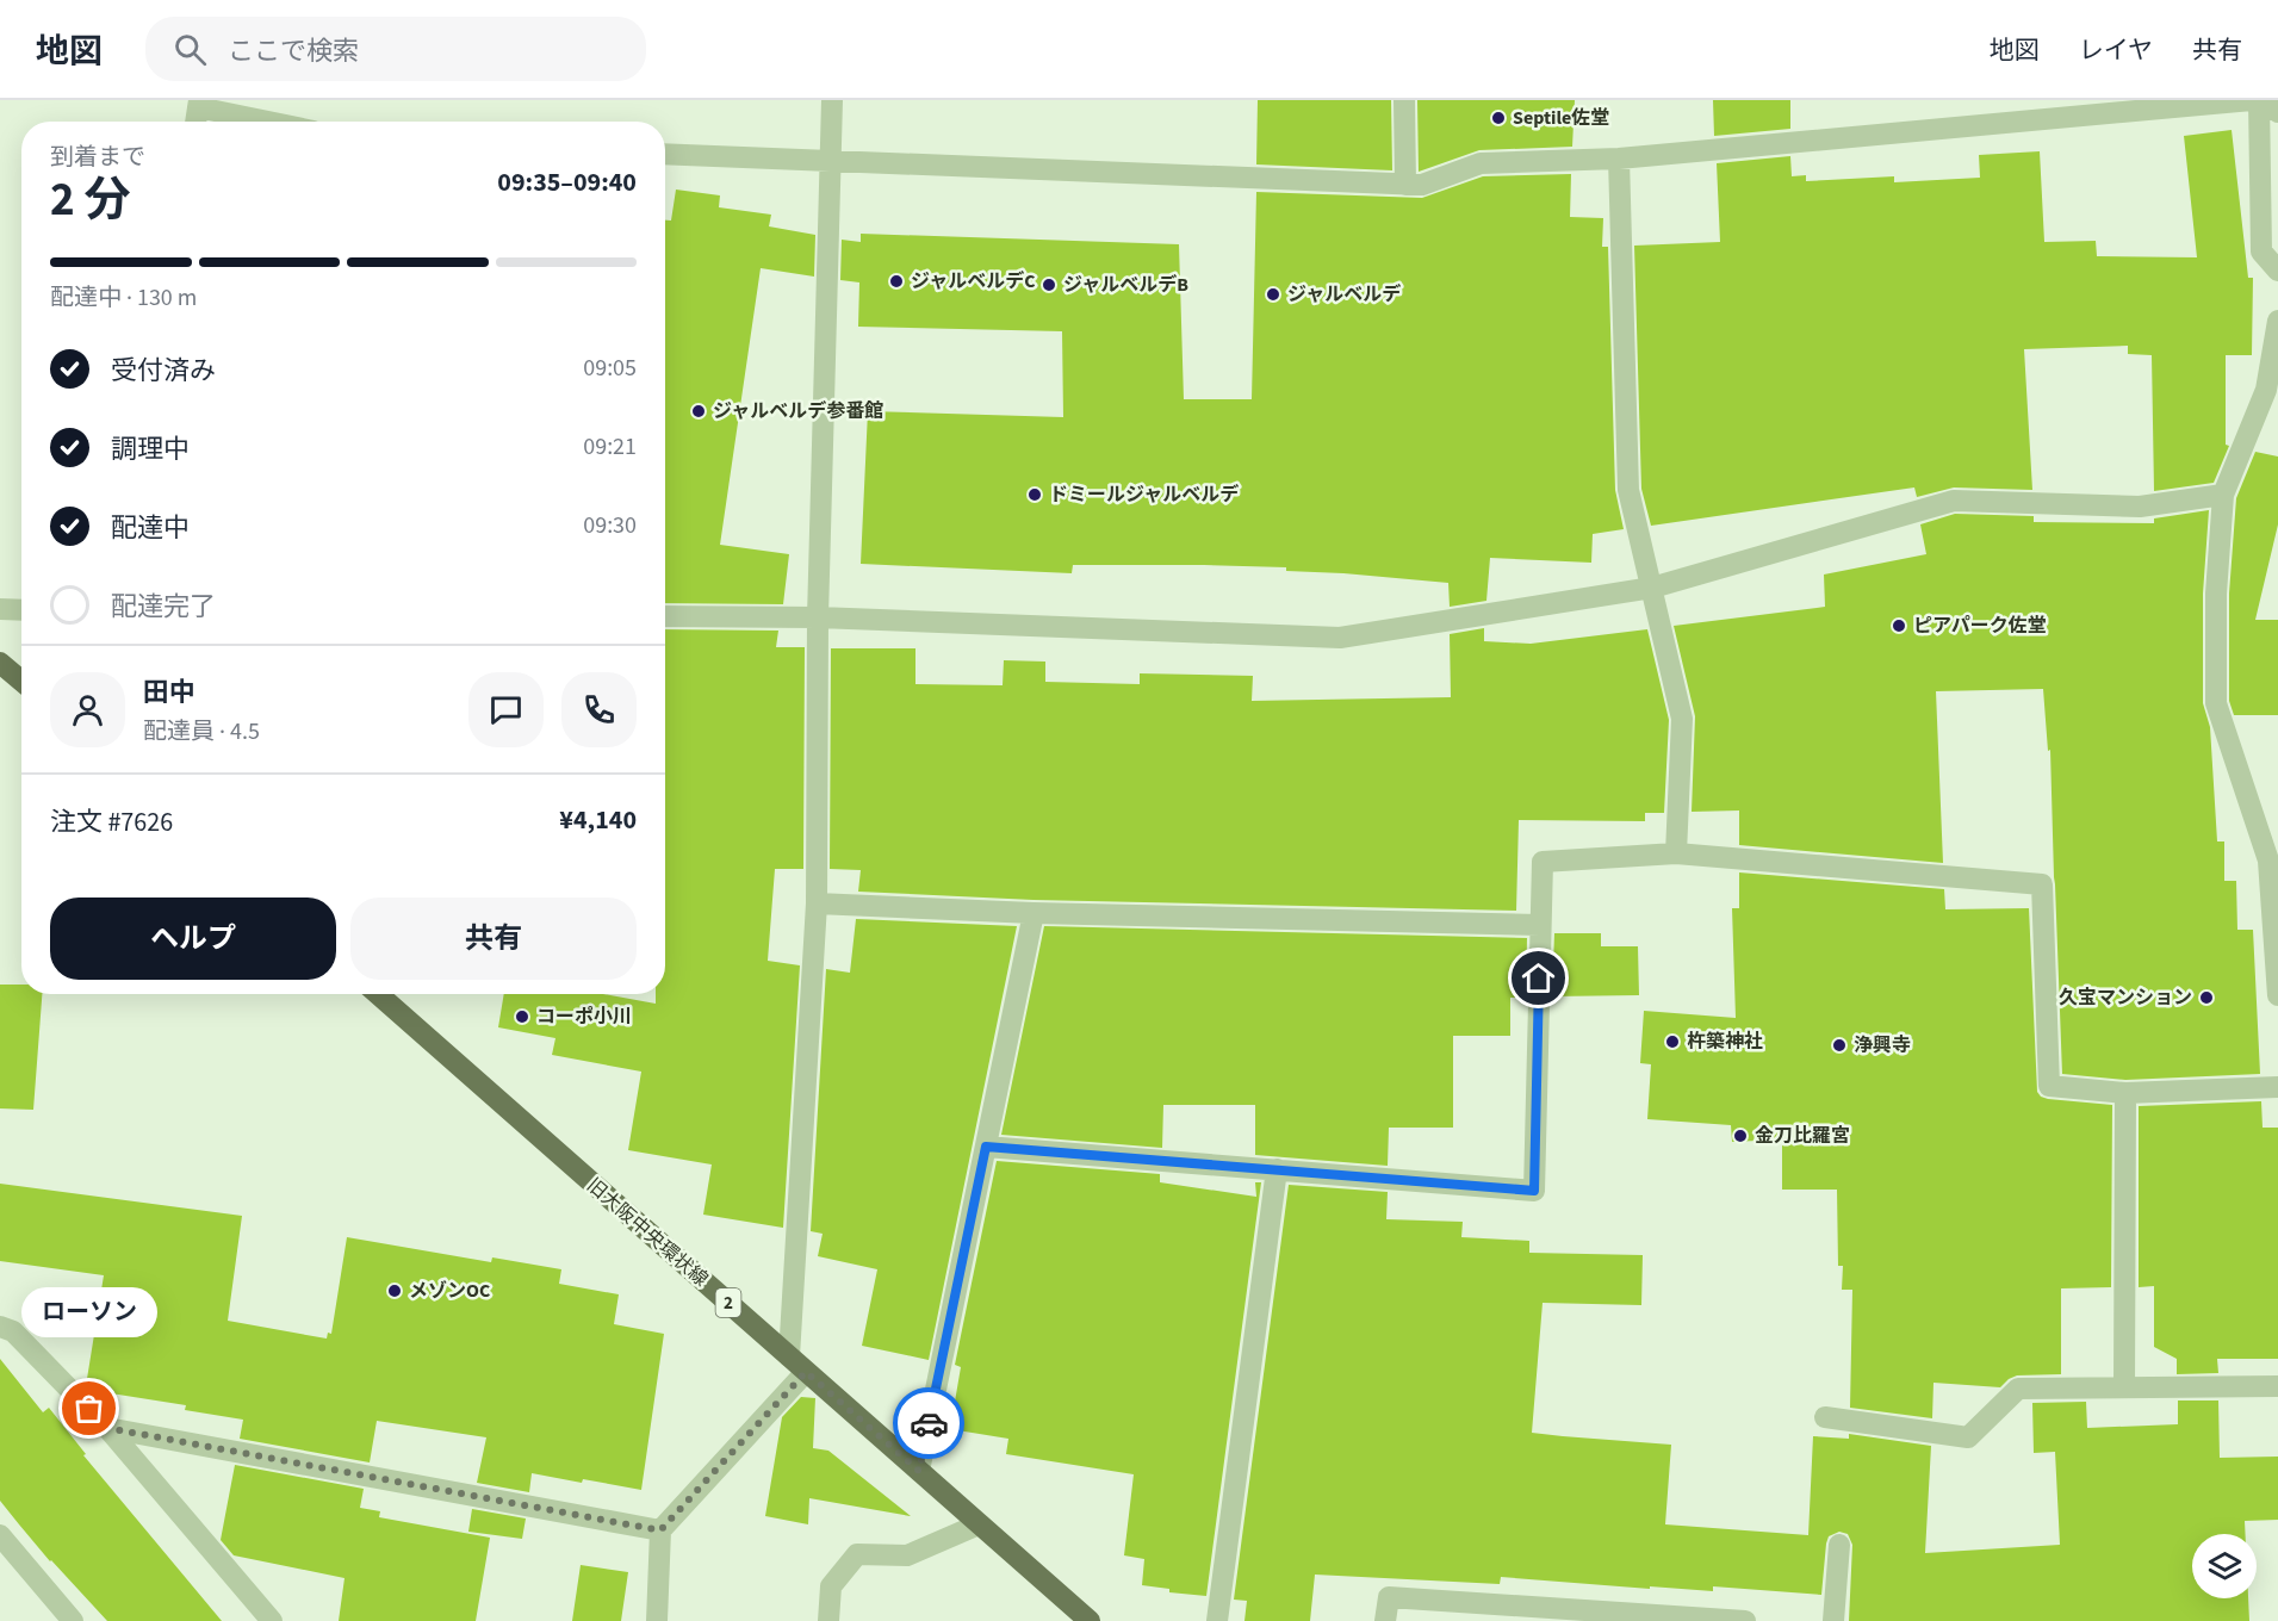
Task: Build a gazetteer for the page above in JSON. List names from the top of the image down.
{
  "streets": {
    "main road": ["旧大阪中央環状線", "2"]
  },
  "places": [
    "Septile佐堂",
    "ジャルベルデC",
    "ジャルベルデB",
    "ジャルベルデ",
    "ジャルベルデ参番館",
    "ドミールジャルベルデ",
    "ピアパーク佐堂",
    "久宝マンション",
    "コーポ小川",
    "杵築神社",
    "浄興寺",
    "金刀比羅宮",
    "メゾンOC",
    "ローソン"
  ],
  "page": {
    "header": "地図",
    "search": "ここで検索",
    "nav": ["地図", "レイヤ", "共有"],
    "heading": ["2 分", "到着まで", "09:35–09:40"],
    "panel": [
      "田中",
      "配達員 · 4.5",
      "注文 #7626",
      "¥4,140"
    ],
    "bar": "配達中 · 130 m",
    "list": [
      ["受付済み", "09:05"],
      ["調理中", "09:21"],
      ["配達中", "09:30"],
      "配達完了"
    ],
    "buttons": ["ヘルプ", "共有"],
    "bubble": "ローソン"
  }
}
